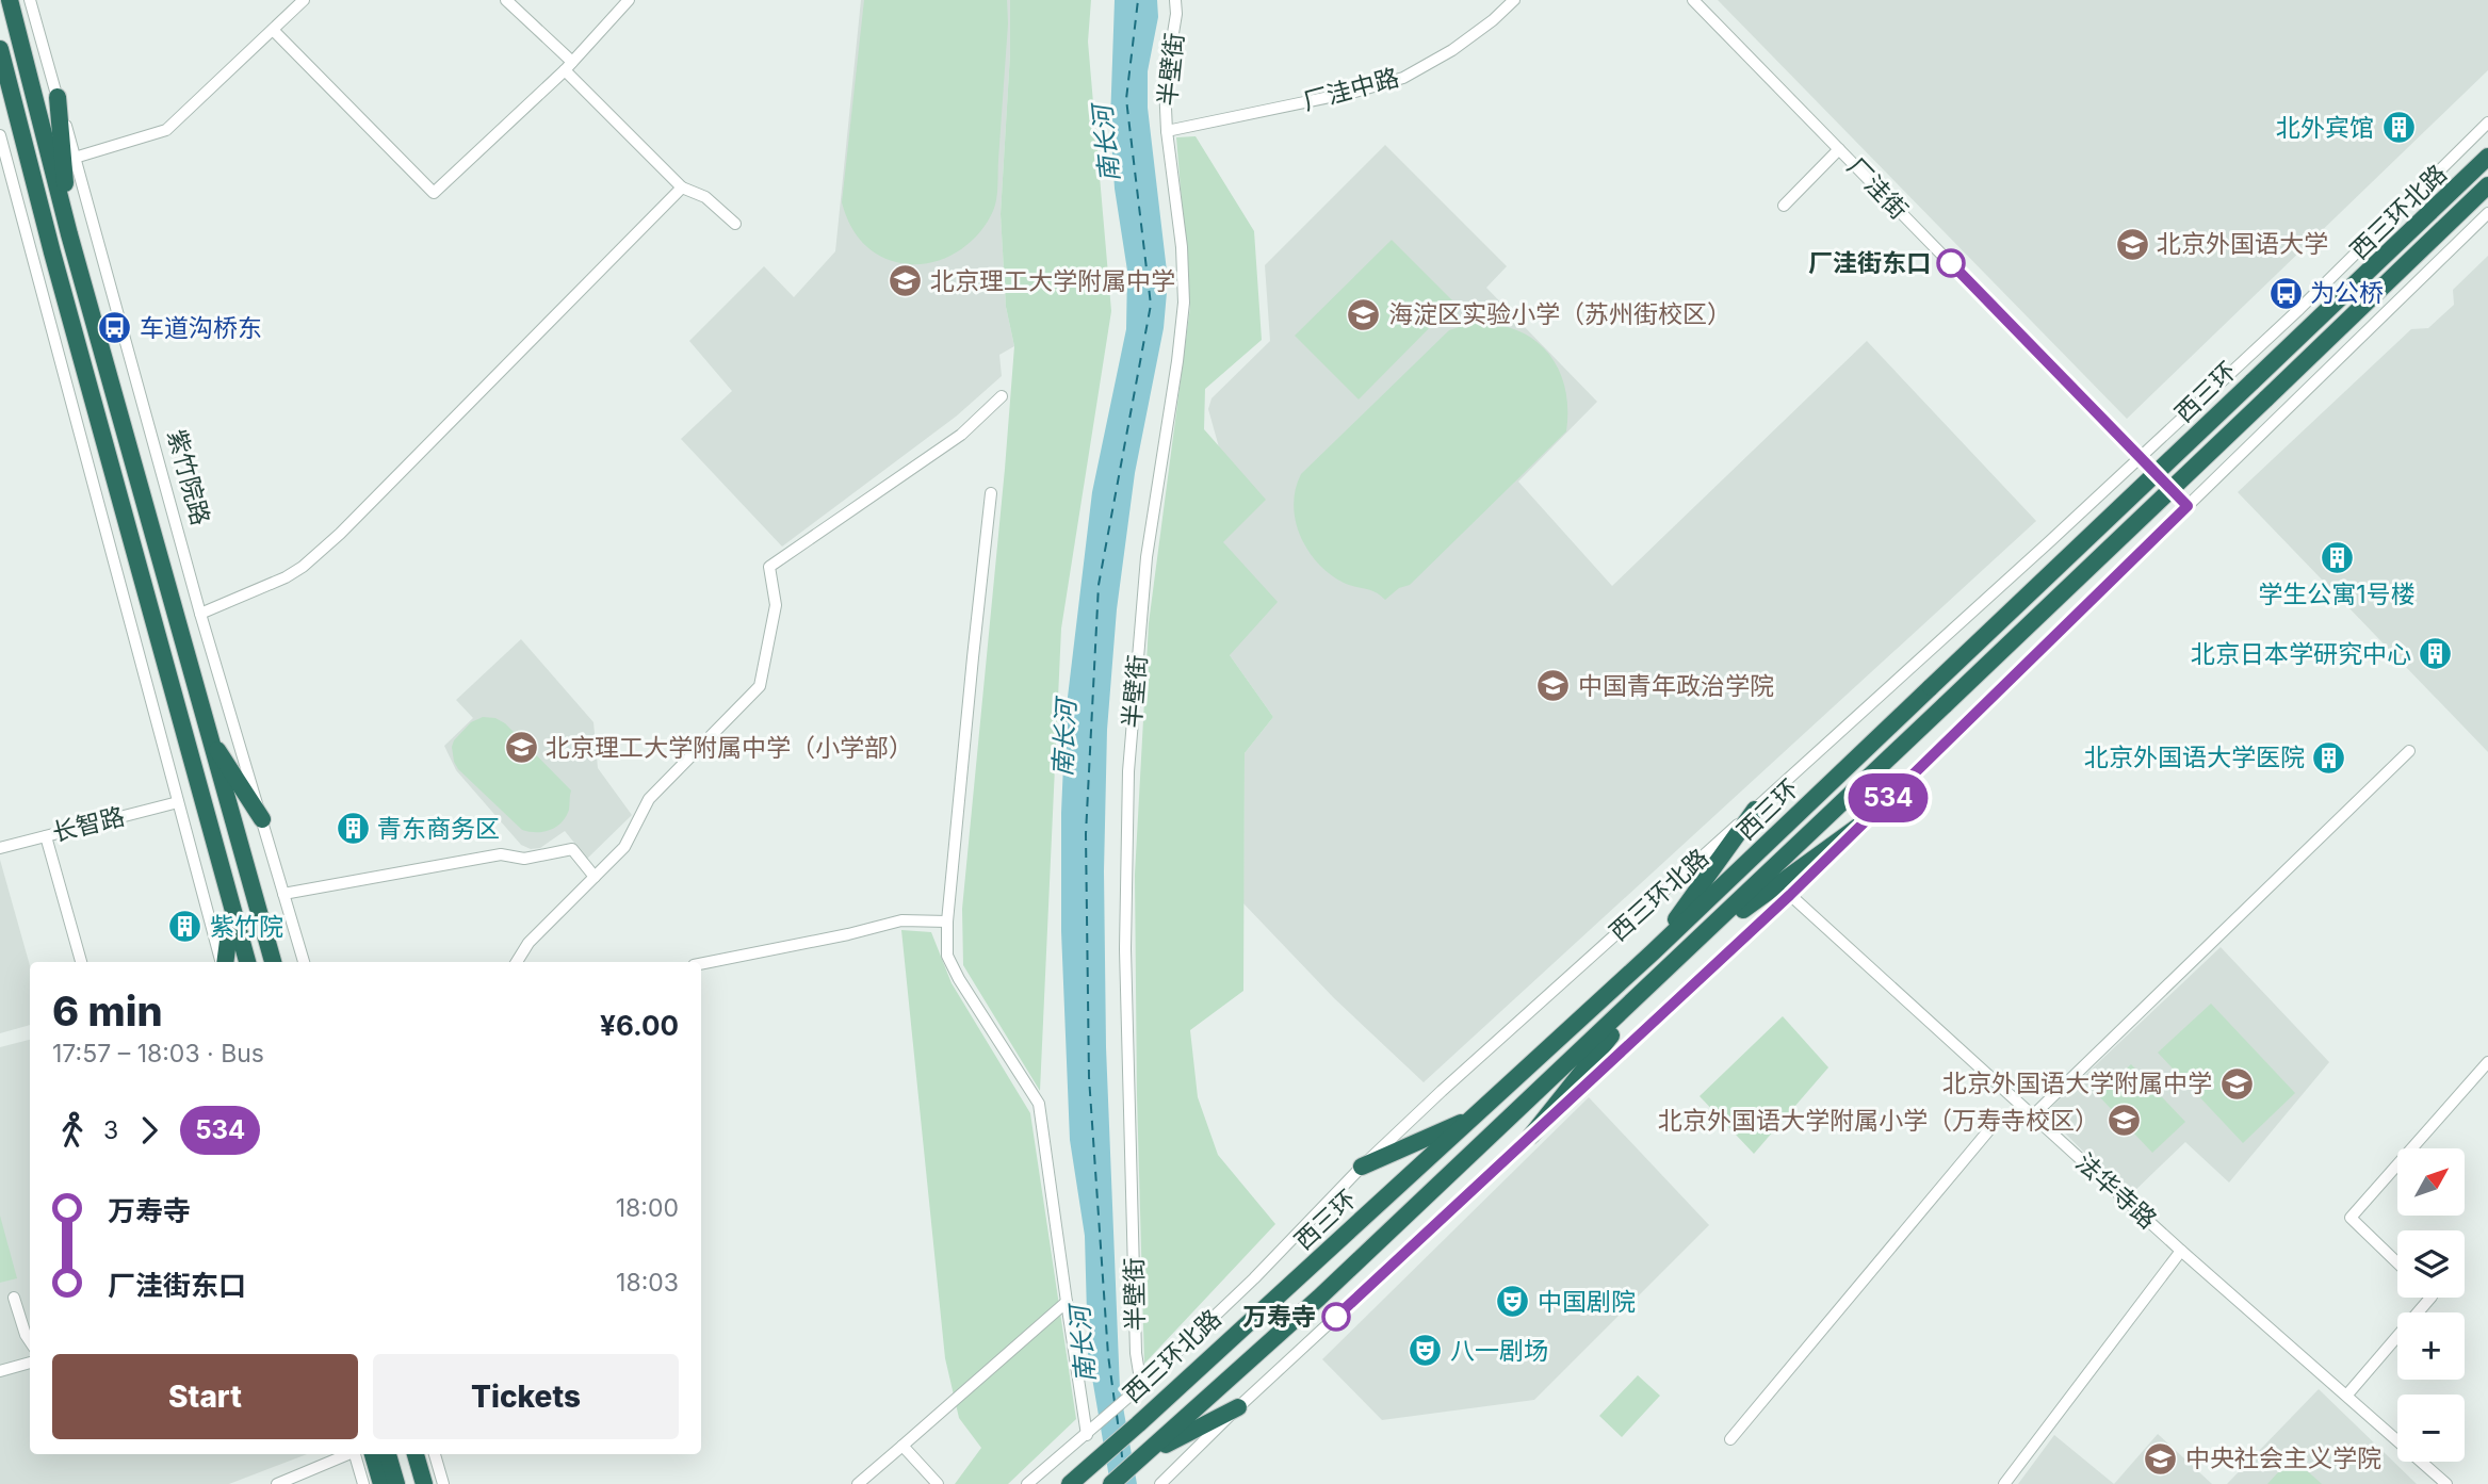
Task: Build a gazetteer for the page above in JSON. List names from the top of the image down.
{
  "streets": {
    "highway": ["西三环", "紫竹院路"],
    "street": [
      "半壁街",
      "厂洼中路",
      "厂洼街",
      "西三环北路",
      "长智路",
      "法华寺路"
    ]
  },
  "crossings": [
    ["半壁街", "厂洼中路"],
    ["半壁街", "西三环北路"],
    ["厂洼街", "西三环北路"]
  ],
  "water": ["南长河"],
  "places": {
    "building": [
      "北外宾馆",
      "学生公寓1号楼",
      "北京日本学研究中心",
      "北京外国语大学医院",
      "青东商务区",
      "紫竹院"
    ],
    "school or university": [
      "北京外国语大学",
      "北京理工大学附属中学",
      "海淀区实验小学（苏州街校区）",
      "中国青年政治学院",
      "北京理工大学附属中学（小学部）",
      "北京外国语大学附属中学",
      "北京外国语大学附属小学（万寿寺校区）",
      "中央社会主义学院"
    ],
    "other": ["厂洼街东口", "万寿寺"],
    "bus stop": ["为公桥", "车道沟桥东"],
    "theatre": ["中国剧院", "八一剧场"]
  },
  "lines": ["bus line 534"],
  "north": "top right",
  "page": {
    "on_map": "534",
    "heading": ["6 min", "17:57 – 18:03 · Bus", "¥6.00"],
    "legs": ["3", "534"],
    "map_buttons": ["+", "−"],
    "list": [
      {
        "name": "万寿寺",
        "value": "18:00"
      },
      {
        "name": "厂洼街东口",
        "value": "18:03"
      }
    ],
    "buttons": ["Start", "Tickets"]
  }
}
